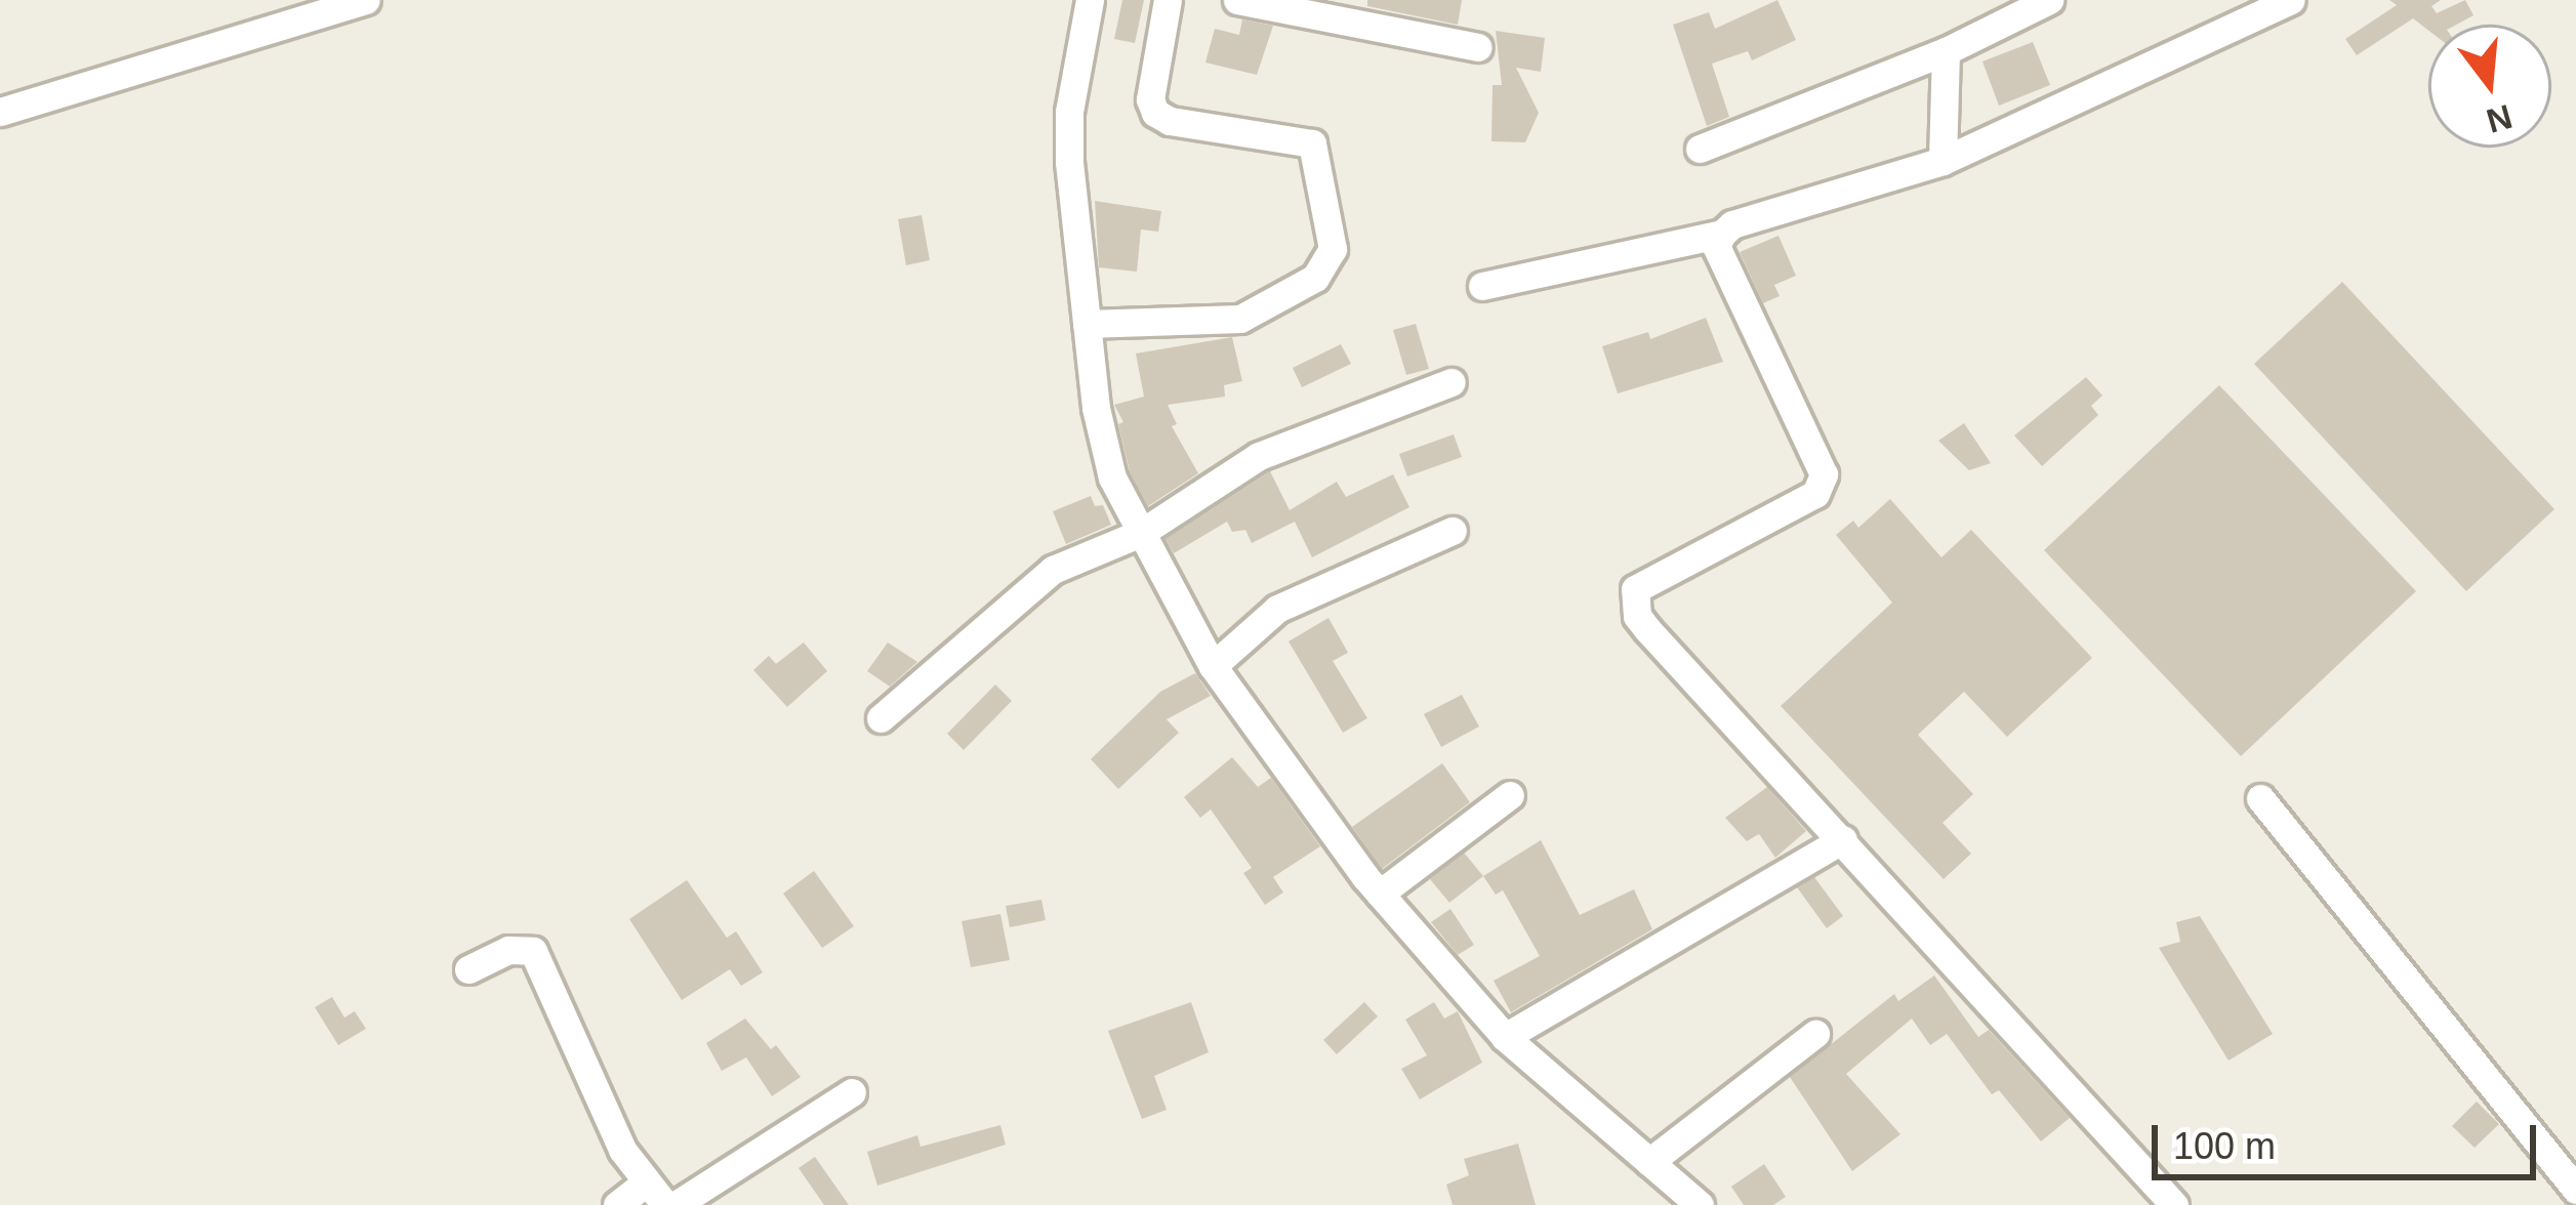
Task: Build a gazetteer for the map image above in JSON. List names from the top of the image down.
{
  "scale_bar": "100 m",
  "north": "bottom"
}
